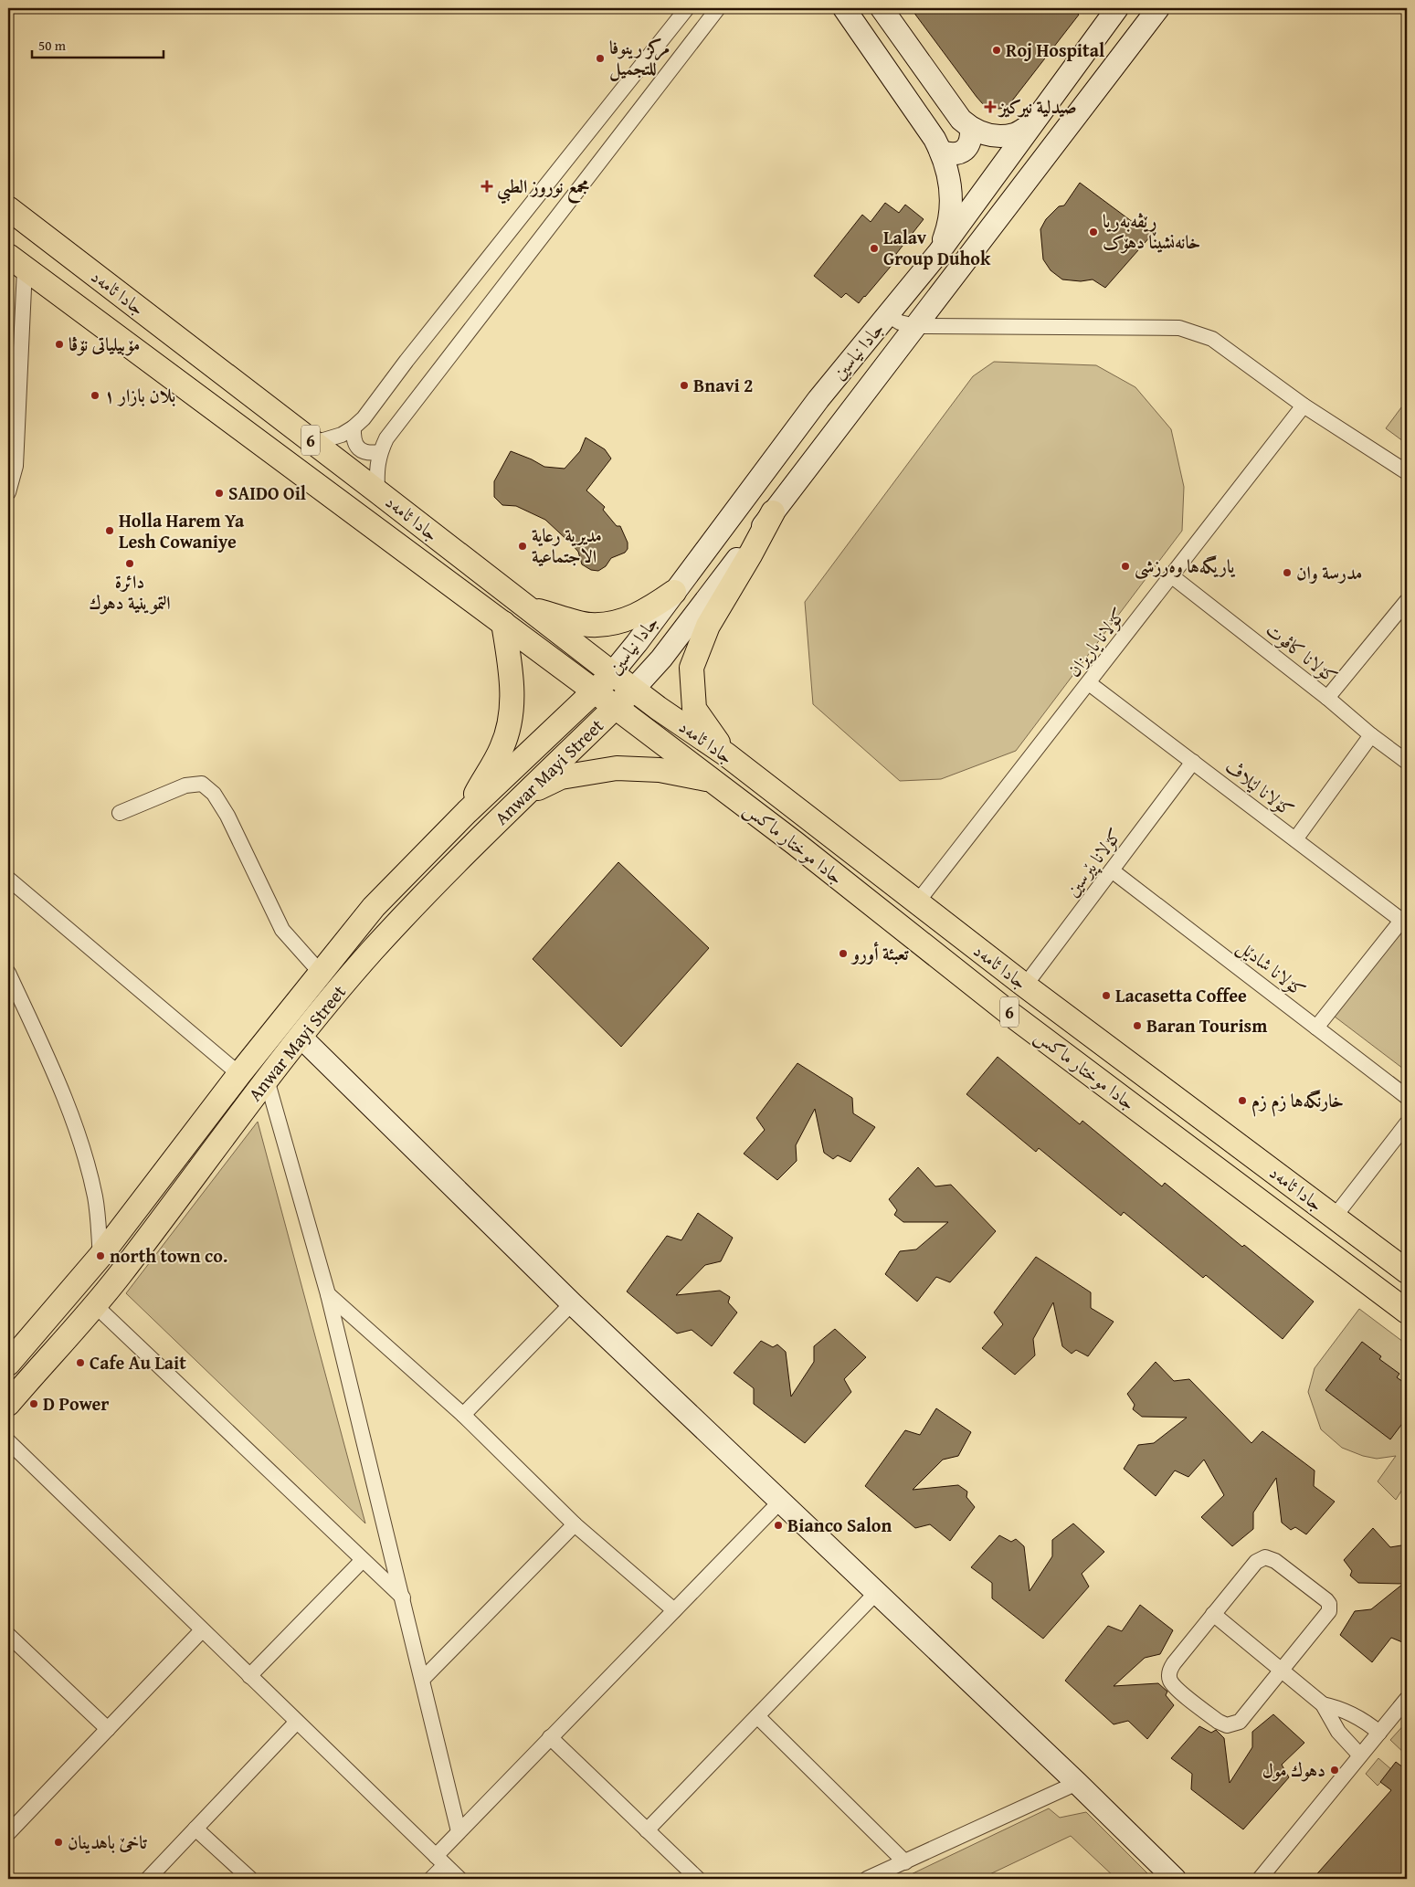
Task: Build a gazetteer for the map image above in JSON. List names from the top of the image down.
{
  "streets": {
    "main road": [
      "جادا ئامەد",
      "جادا نیاسین",
      "6",
      "Anwar Mayi Street",
      "جادا موختار ماكس"
    ],
    "street": [
      "کۆلانا یاریزان",
      "کۆلانا کاڤوت",
      "کۆلانا لێلاڤ",
      "کۆلانا پێرسین",
      "کۆلانا شادێل"
    ]
  },
  "crossings": [
    ["جادا ئامەد", "جادا نیاسین"],
    ["جادا ئامەد", "کۆلانا یاریزان"],
    ["جادا ئامەد", "Anwar Mayi Street"],
    ["جادا ئامەد", "جادا موختار ماكس"],
    ["جادا ئامەد", "کۆلانا پێرسین"],
    ["جادا نیاسین", "Anwar Mayi Street"],
    ["کۆلانا یاریزان", "کۆلانا کاڤوت"],
    ["کۆلانا یاریزان", "کۆلانا لێلاڤ"],
    ["Anwar Mayi Street", "جادا موختار ماكس"],
    ["کۆلانا لێلاڤ", "کۆلانا پێرسین"],
    ["کۆلانا پێرسین", "کۆلانا شادێل"]
  ],
  "places": {
    "other": [
      "Roj Hospital",
      "مركز رينوفا للتجميل",
      "ڕێڤه‌به‌ریا خانەنشينا دهۆک",
      "Lalav Group Duhok",
      "مۆبیلیاتی نۆڤا",
      "Bnavi 2",
      "بلان بازار ١",
      "SAIDO Oil",
      "Holla Harem Ya Lesh Cowaniye",
      "مديرية رعاية الاجتماعية",
      "دائرة التموينية دهوك",
      "ياريگەها وەرزشی",
      "مدرسة وان",
      "تعبئة أورو",
      "Lacasetta Coffee",
      "Baran Tourism",
      "خارنگەها زم زم",
      "north town co.",
      "Cafe Au Lait",
      "D Power",
      "Bianco Salon",
      "دهوك مول",
      "تاخێ باهدینان"
    ],
    "health": ["صيدلية نيركيز", "مجمع نوروز الطبي"]
  },
  "scale_bar": "50 m"
}
